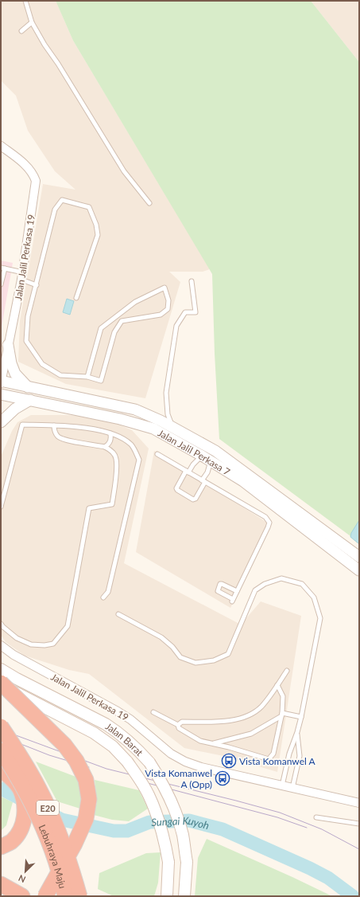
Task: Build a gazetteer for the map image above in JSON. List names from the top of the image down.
{
  "streets": {
    "highway": ["E20", "Lebuhraya Maju"],
    "main road": ["Jalan Barat"],
    "street": ["Jalan Jalil Perkasa 19", "Jalan Jalil Perkasa 7"]
  },
  "crossings": [
    ["Jalan Jalil Perkasa 19", "Jalan Jalil Perkasa 7"]
  ],
  "water": ["Sungai Kuyoh"],
  "places": {
    "bus stop": ["Vista Komanwel A", "Vista Komanwel A (Opp)"]
  },
  "north": "bottom left"
}
